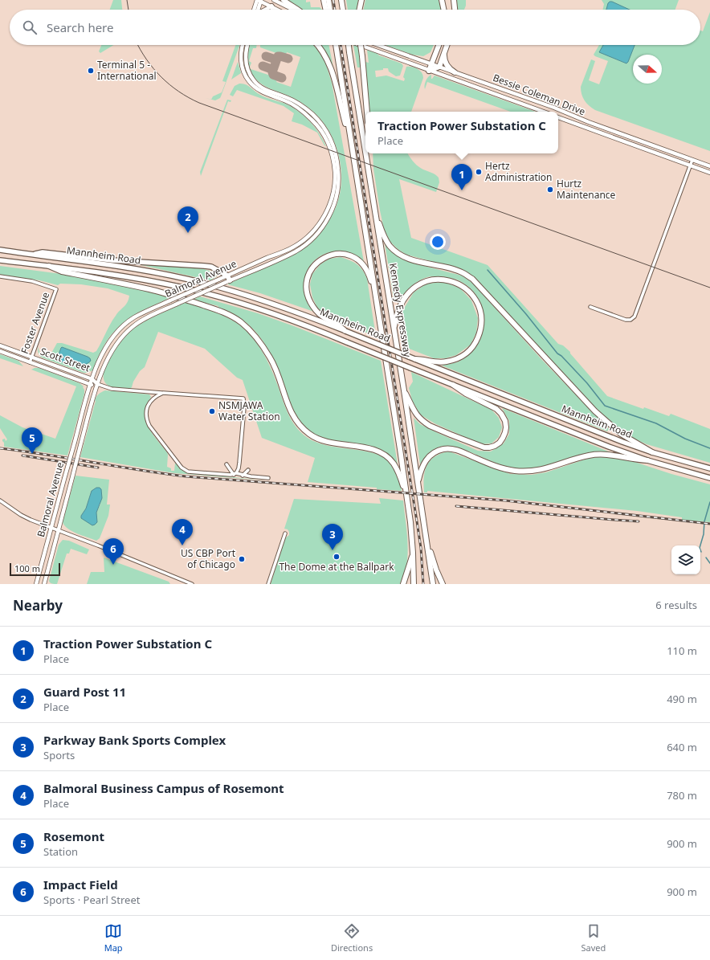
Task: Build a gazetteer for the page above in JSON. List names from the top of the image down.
{
  "streets": {
    "highway": ["Kennedy Expressway"],
    "main road": ["Mannheim Road"],
    "street": [
      "Bessie Coleman Drive",
      "Balmoral Avenue",
      "Foster Avenue",
      "Scott Street"
    ]
  },
  "crossings": [
    ["Balmoral Avenue", "Scott Street"],
    ["Foster Avenue", "Scott Street"]
  ],
  "places": [
    "Terminal 5 - International",
    "Hertz Administration",
    "Hurtz Maintenance",
    "NSMJAWA Water Station",
    "The Dome at the Ballpark",
    "US CBP Port of Chicago"
  ],
  "scale_bar": "100 m",
  "north": "right",
  "page": {
    "search": "Search here",
    "popup": ["Traction Power Substation C", "Place"],
    "pins": [
      "1",
      "2",
      "5",
      "4",
      "3",
      "6"
    ],
    "scale": "100 m",
    "heading": ["Nearby", "6 results"],
    "list": [
      {
        "mark": "1",
        "name": "Traction Power Substation C",
        "note": "Place",
        "value": "110 m"
      },
      {
        "mark": "2",
        "name": "Guard Post 11",
        "note": "Place",
        "value": "490 m"
      },
      {
        "mark": "3",
        "name": "Parkway Bank Sports Complex",
        "note": "Sports",
        "value": "640 m"
      },
      {
        "mark": "4",
        "name": "Balmoral Business Campus of Rosemont",
        "note": "Place",
        "value": "780 m"
      },
      {
        "mark": "5",
        "name": "Rosemont",
        "note": "Station",
        "value": "900 m"
      },
      {
        "mark": "6",
        "name": "Impact Field",
        "note": "Sports · Pearl Street",
        "value": "900 m"
      }
    ],
    "nav": ["Map", "Directions", "Saved"]
  }
}
